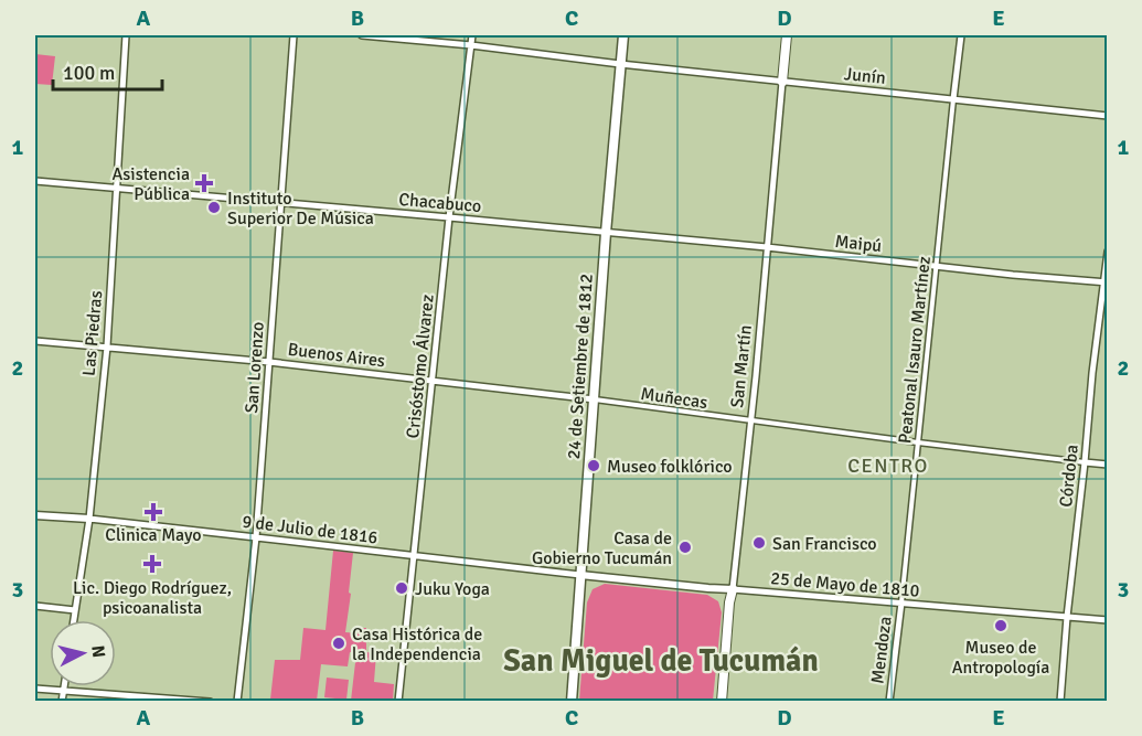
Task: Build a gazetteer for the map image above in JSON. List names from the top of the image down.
{
  "streets": {
    "main road": ["24 de Setiembre de 1812", "San Martín"],
    "street": [
      "Junín",
      "Chacabuco",
      "Maipú",
      "Las Piedras",
      "Peatonal Isauro Martínez",
      "Buenos Aires",
      "Crisóstomo Álvarez",
      "San Lorenzo",
      "Muñecas",
      "Córdoba",
      "9 de Julio de 1816",
      "25 de Mayo de 1810",
      "Mendoza"
    ]
  },
  "crossings": [
    ["Junín", "Peatonal Isauro Martínez"],
    ["Junín", "Crisóstomo Álvarez"],
    ["Junín", "24 de Setiembre de 1812"],
    ["Junín", "San Martín"],
    ["Chacabuco", "Maipú"],
    ["Chacabuco", "Las Piedras"],
    ["Chacabuco", "Crisóstomo Álvarez"],
    ["Chacabuco", "24 de Setiembre de 1812"],
    ["Chacabuco", "San Lorenzo"],
    ["Maipú", "Peatonal Isauro Martínez"],
    ["Maipú", "24 de Setiembre de 1812"],
    ["Maipú", "San Martín"],
    ["Maipú", "Córdoba"],
    ["Las Piedras", "Buenos Aires"],
    ["Las Piedras", "9 de Julio de 1816"],
    ["Peatonal Isauro Martínez", "Muñecas"],
    ["Peatonal Isauro Martínez", "25 de Mayo de 1810"],
    ["Peatonal Isauro Martínez", "Mendoza"],
    ["Buenos Aires", "Crisóstomo Álvarez"],
    ["Buenos Aires", "24 de Setiembre de 1812"],
    ["Buenos Aires", "San Lorenzo"],
    ["Buenos Aires", "Muñecas"],
    ["Crisóstomo Álvarez", "9 de Julio de 1816"],
    ["24 de Setiembre de 1812", "Muñecas"],
    ["24 de Setiembre de 1812", "9 de Julio de 1816"],
    ["24 de Setiembre de 1812", "25 de Mayo de 1810"],
    ["San Martín", "Muñecas"],
    ["San Martín", "25 de Mayo de 1810"],
    ["San Lorenzo", "9 de Julio de 1816"],
    ["Muñecas", "Córdoba"],
    ["Córdoba", "25 de Mayo de 1810"],
    ["9 de Julio de 1816", "25 de Mayo de 1810"],
    ["25 de Mayo de 1810", "Mendoza"]
  ],
  "districts": ["CENTRO", "San Miguel de Tucumán"],
  "places": {
    "health": ["Asistencia Pública", "Clinica Mayo", "Lic. Diego Rodríguez, psicoanalista"],
    "other": [
      "Instituto Superior De Música",
      "Museo folklórico",
      "San Francisco",
      "Casa de Gobierno Tucumán",
      "Juku Yoga",
      "Museo de Antropología",
      "Casa Histórica de la Independencia"
    ]
  },
  "scale_bar": "100 m",
  "north": "right",
  "grid": {
    "columns": [
      "A",
      "B",
      "C",
      "D",
      "E"
    ],
    "rows": ["1", "2", "3"]
  }
}
